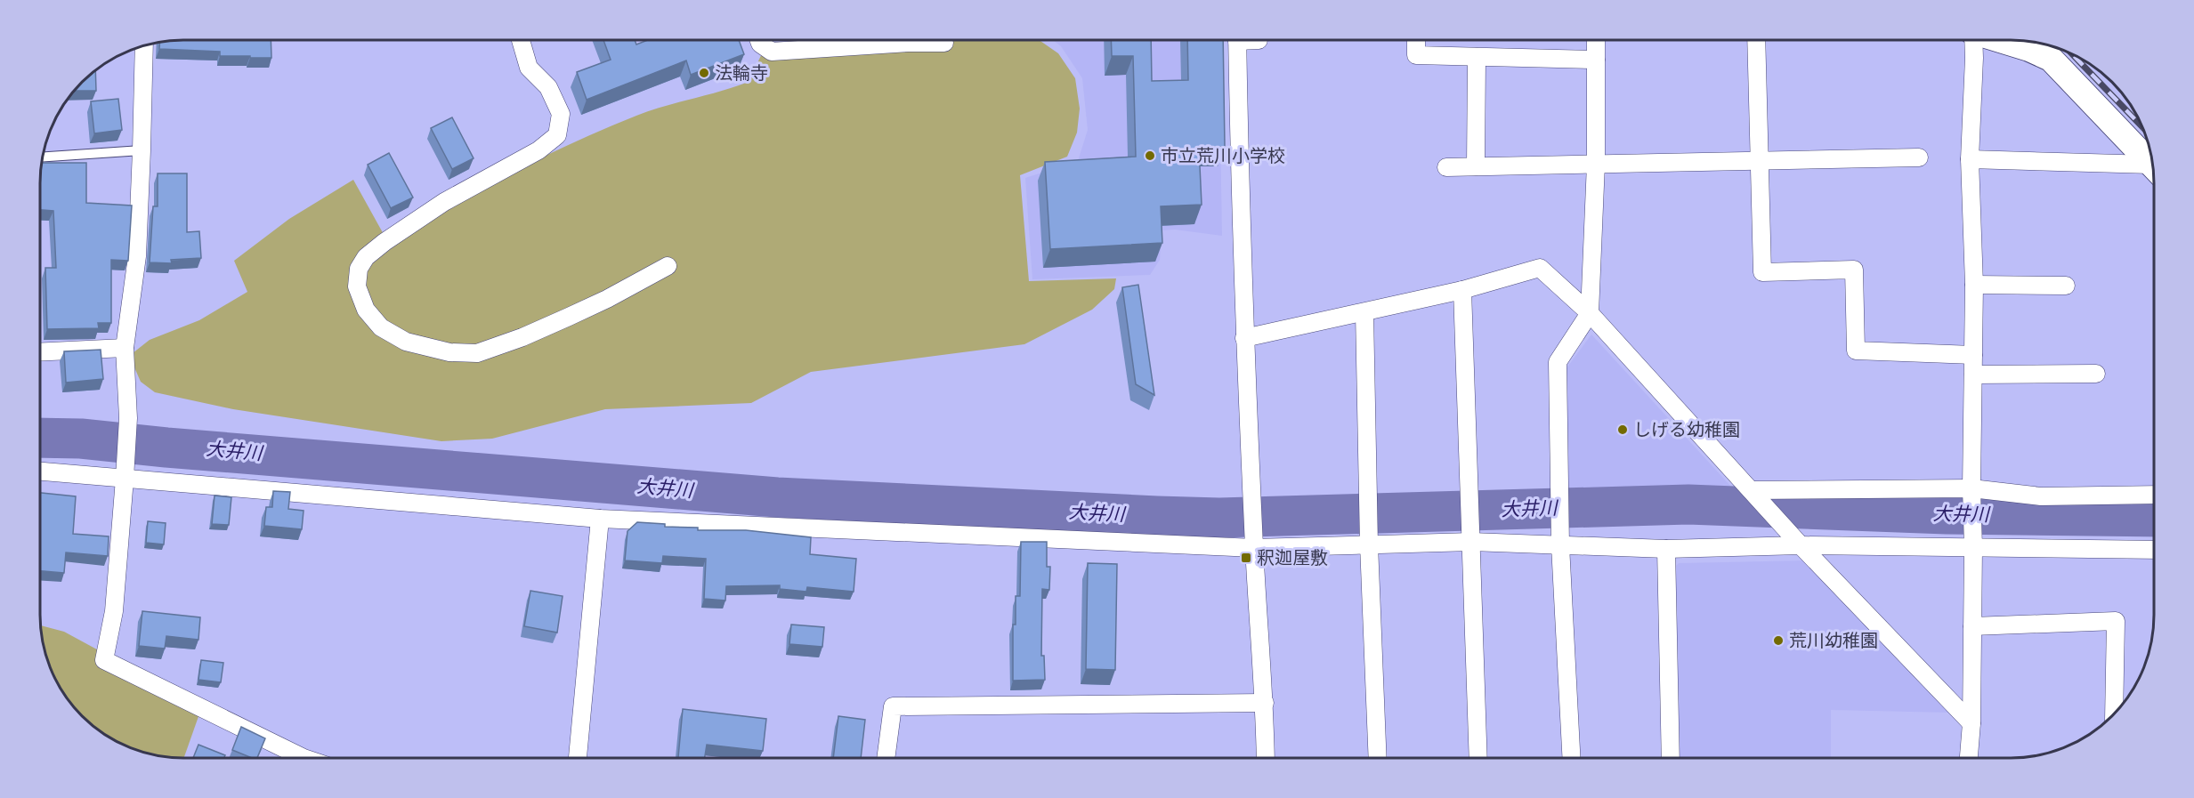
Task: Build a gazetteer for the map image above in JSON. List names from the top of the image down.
{
  "water": ["大井川"],
  "places": {
    "other": [
      "法輪寺",
      "市立荒川小学校",
      "しげる幼稚園",
      "荒川幼稚園"
    ],
    "transit": ["釈迦屋敷"]
  }
}
